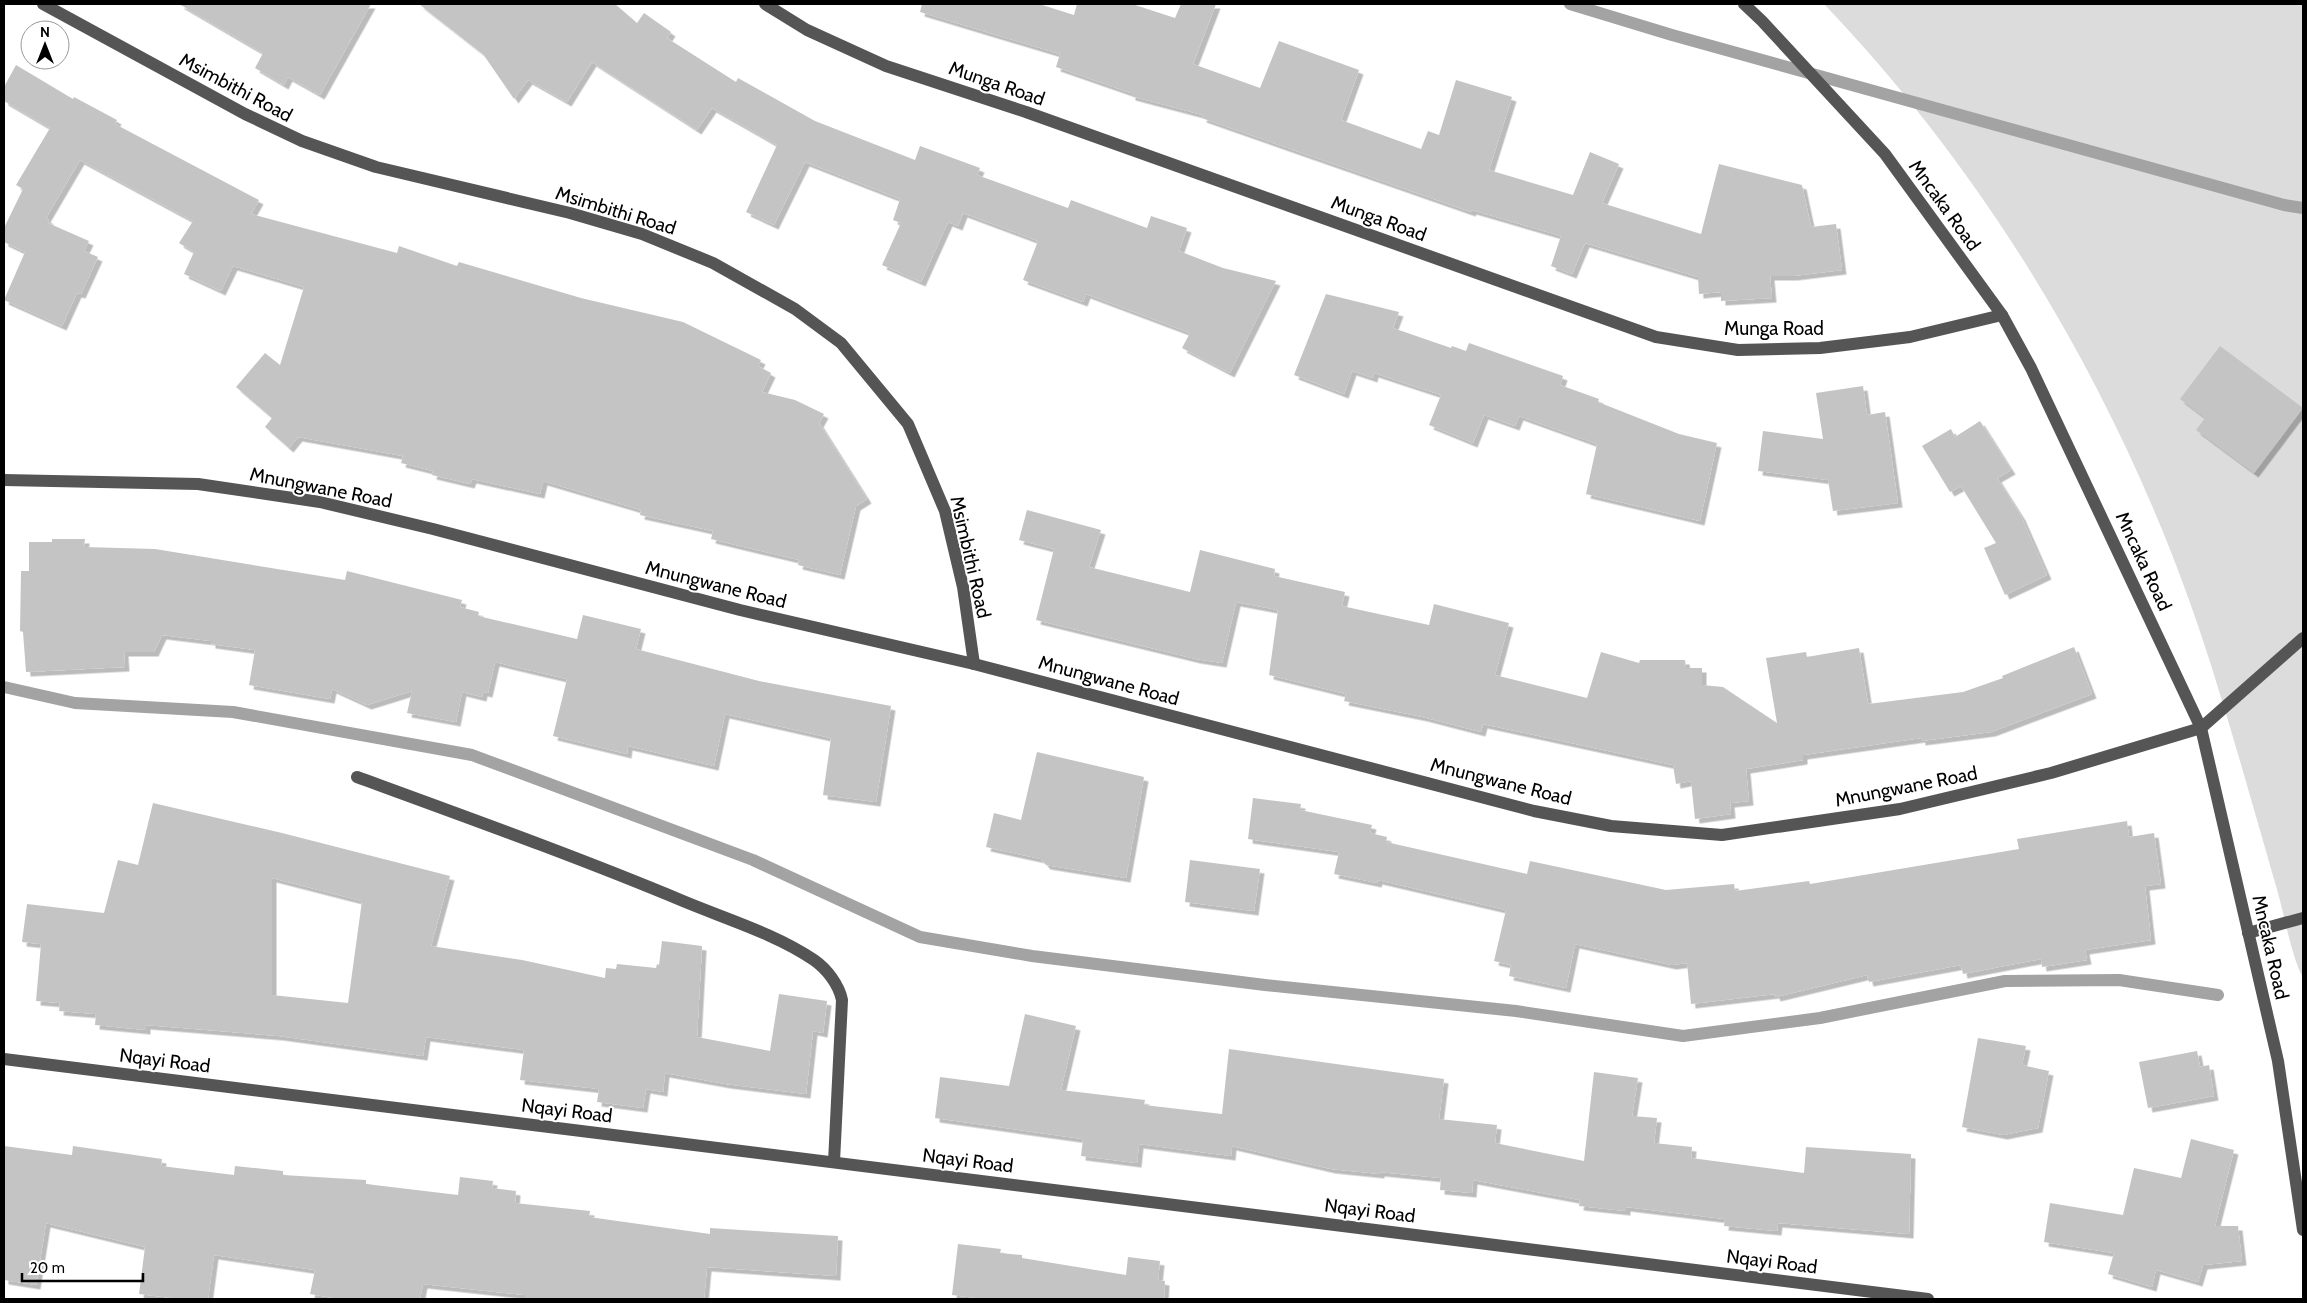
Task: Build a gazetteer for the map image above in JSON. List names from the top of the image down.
{
  "streets": {
    "street": [
      "Munga Road",
      "Msimbithi Road",
      "Mncaka Road",
      "Mnungwane Road",
      "Nqayi Road"
    ]
  },
  "crossings": [
    ["Munga Road", "Mncaka Road"],
    ["Msimbithi Road", "Mnungwane Road"],
    ["Mncaka Road", "Mnungwane Road"]
  ],
  "scale_bar": "20 m",
  "north": "top"
}
